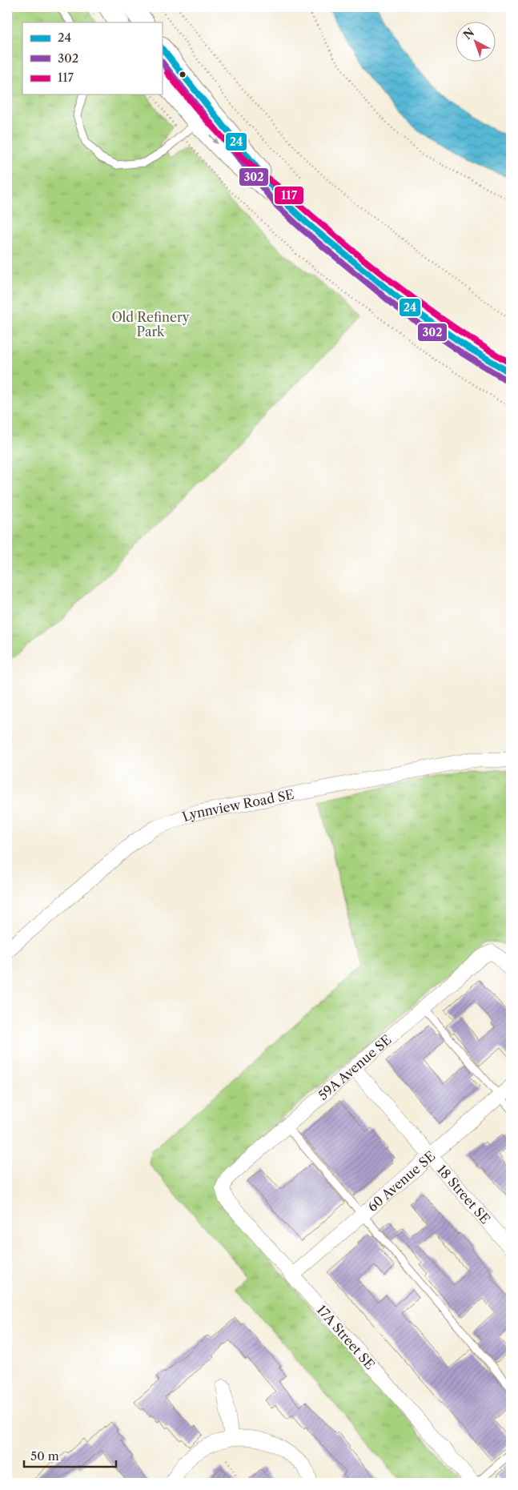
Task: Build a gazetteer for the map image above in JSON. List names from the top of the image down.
{
  "streets": {
    "street": [
      "Lynnview Road SE",
      "59A Avenue SE",
      "60 Avenue SE",
      "18 Street SE",
      "17A Street SE"
    ]
  },
  "crossings": [
    ["59A Avenue SE", "18 Street SE"],
    ["59A Avenue SE", "17A Street SE"],
    ["60 Avenue SE", "18 Street SE"],
    ["60 Avenue SE", "17A Street SE"]
  ],
  "parks": ["Old Refinery Park"],
  "lines": ["transit line 24", "transit line 302", "transit line 117"],
  "legend": ["24", "302", "117"],
  "scale_bar": "50 m",
  "north": "top left"
}
